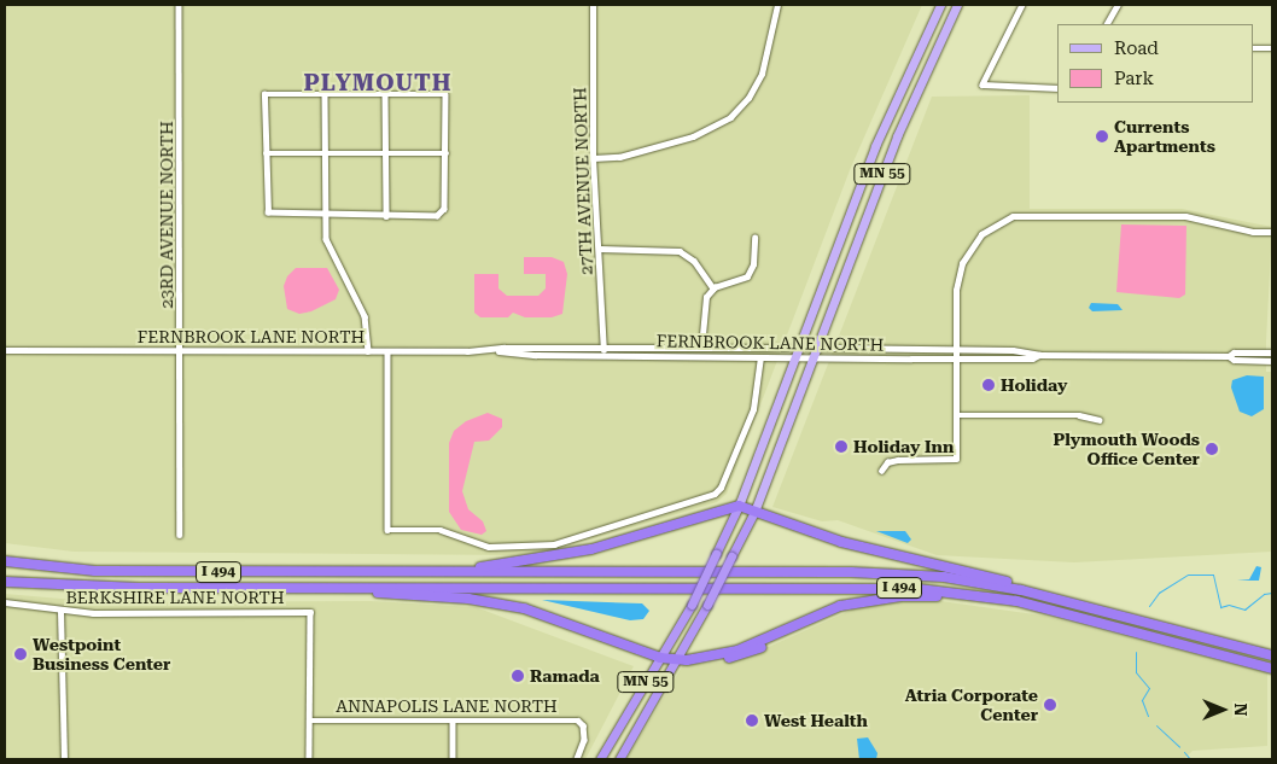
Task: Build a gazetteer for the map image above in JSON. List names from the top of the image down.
{
  "streets": {
    "highway": ["MN 55", "I 494"],
    "street": [
      "27TH AVENUE NORTH",
      "23RD AVENUE NORTH",
      "FERNBROOK LANE NORTH",
      "BERKSHIRE LANE NORTH",
      "ANNAPOLIS LANE NORTH"
    ]
  },
  "crossings": [
    ["MN 55", "FERNBROOK LANE NORTH"],
    ["27TH AVENUE NORTH", "FERNBROOK LANE NORTH"],
    ["23RD AVENUE NORTH", "FERNBROOK LANE NORTH"],
    ["BERKSHIRE LANE NORTH", "ANNAPOLIS LANE NORTH"]
  ],
  "districts": ["PLYMOUTH"],
  "places": [
    "Currents Apartments",
    "Holiday",
    "Holiday Inn",
    "Plymouth Woods Office Center",
    "Westpoint Business Center",
    "Ramada",
    "Atria Corporate Center",
    "West Health"
  ],
  "legend": ["Road", "Park"],
  "north": "right"
}
